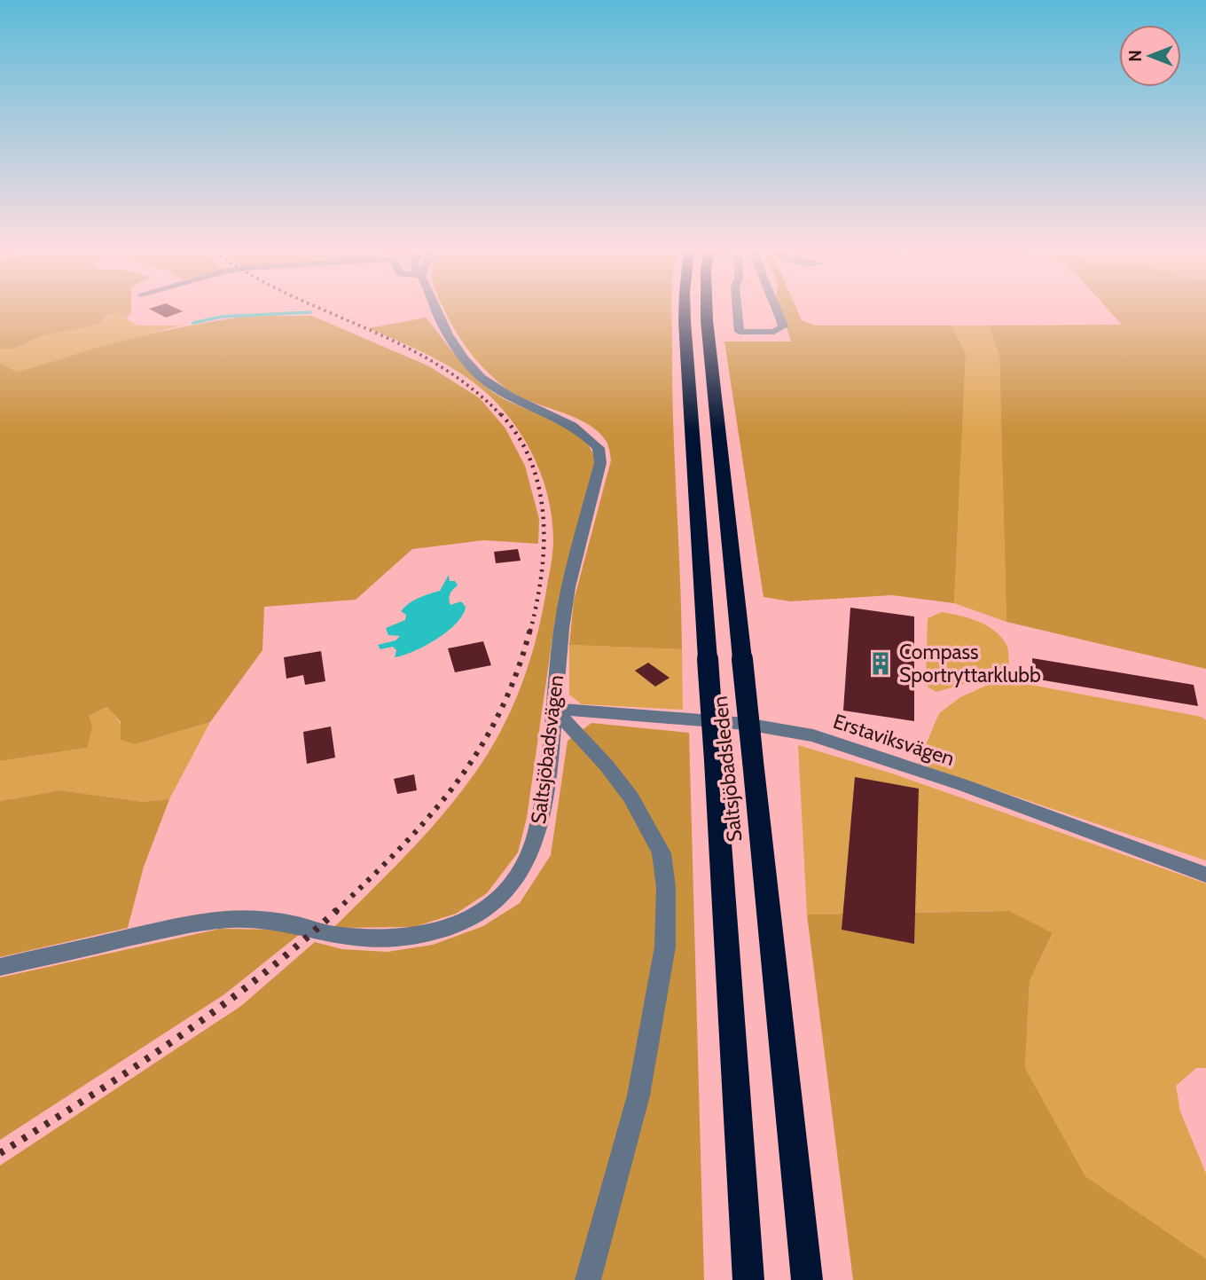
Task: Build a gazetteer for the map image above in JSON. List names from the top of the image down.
{
  "streets": {
    "highway": ["Saltsjöbadsleden"],
    "street": ["Erstaviksvägen", "Saltsjöbadsvägen"]
  },
  "crossings": [
    ["Erstaviksvägen", "Saltsjöbadsvägen"]
  ],
  "places": {
    "building": ["Compass Sportryttarklubb"]
  },
  "north": "left"
}
